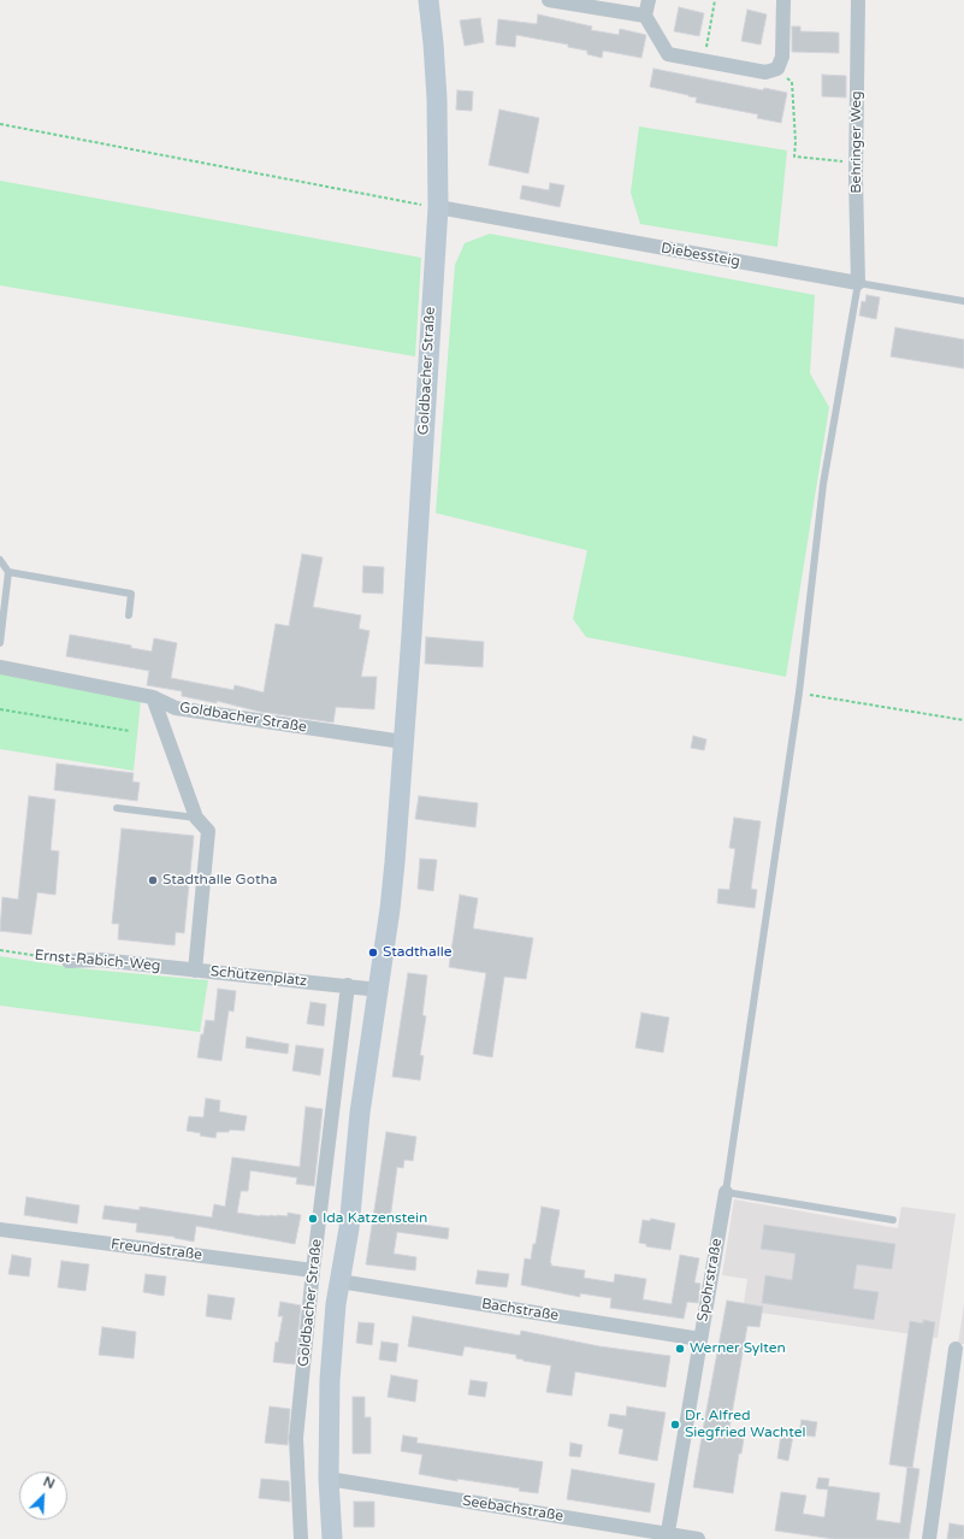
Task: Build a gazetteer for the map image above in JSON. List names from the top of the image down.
{
  "streets": {
    "main road": ["Goldbacher Straße"],
    "street": [
      "Behringer Weg",
      "Diebessteig",
      "Ernst-Rabich-Weg",
      "Schützenplatz",
      "Freundstraße",
      "Spohrstraße",
      "Bachstraße",
      "Seebachstraße"
    ]
  },
  "crossings": [
    ["Behringer Weg", "Diebessteig"],
    ["Diebessteig", "Goldbacher Straße"],
    ["Goldbacher Straße", "Schützenplatz"],
    ["Goldbacher Straße", "Freundstraße"],
    ["Goldbacher Straße", "Bachstraße"],
    ["Goldbacher Straße", "Seebachstraße"],
    ["Ernst-Rabich-Weg", "Schützenplatz"],
    ["Spohrstraße", "Bachstraße"],
    ["Spohrstraße", "Seebachstraße"]
  ],
  "places": [
    "Stadthalle Gotha",
    "Stadthalle",
    "Ida Katzenstein",
    "Werner Sylten",
    "Dr. Alfred Siegfried Wachtel"
  ],
  "north": "top right"
}
